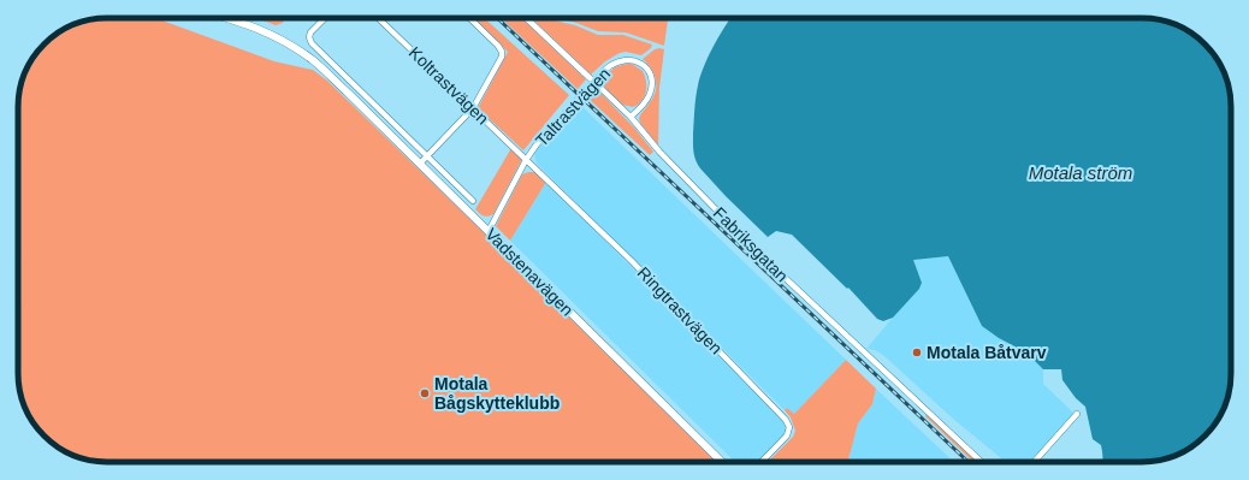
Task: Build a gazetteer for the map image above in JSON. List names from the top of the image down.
{
  "streets": {
    "main road": ["Vadstenavägen"],
    "street": [
      "Koltrastvägen",
      "Taltrastvägen",
      "Fabriksgatan",
      "Ringtrastvägen"
    ]
  },
  "crossings": [
    ["Koltrastvägen", "Taltrastvägen"],
    ["Koltrastvägen", "Ringtrastvägen"],
    ["Taltrastvägen", "Fabriksgatan"],
    ["Taltrastvägen", "Vadstenavägen"],
    ["Taltrastvägen", "Ringtrastvägen"]
  ],
  "water": ["Motala ström"],
  "places": ["Motala Båtvarv", "Motala Bågskytteklubb"]
}
